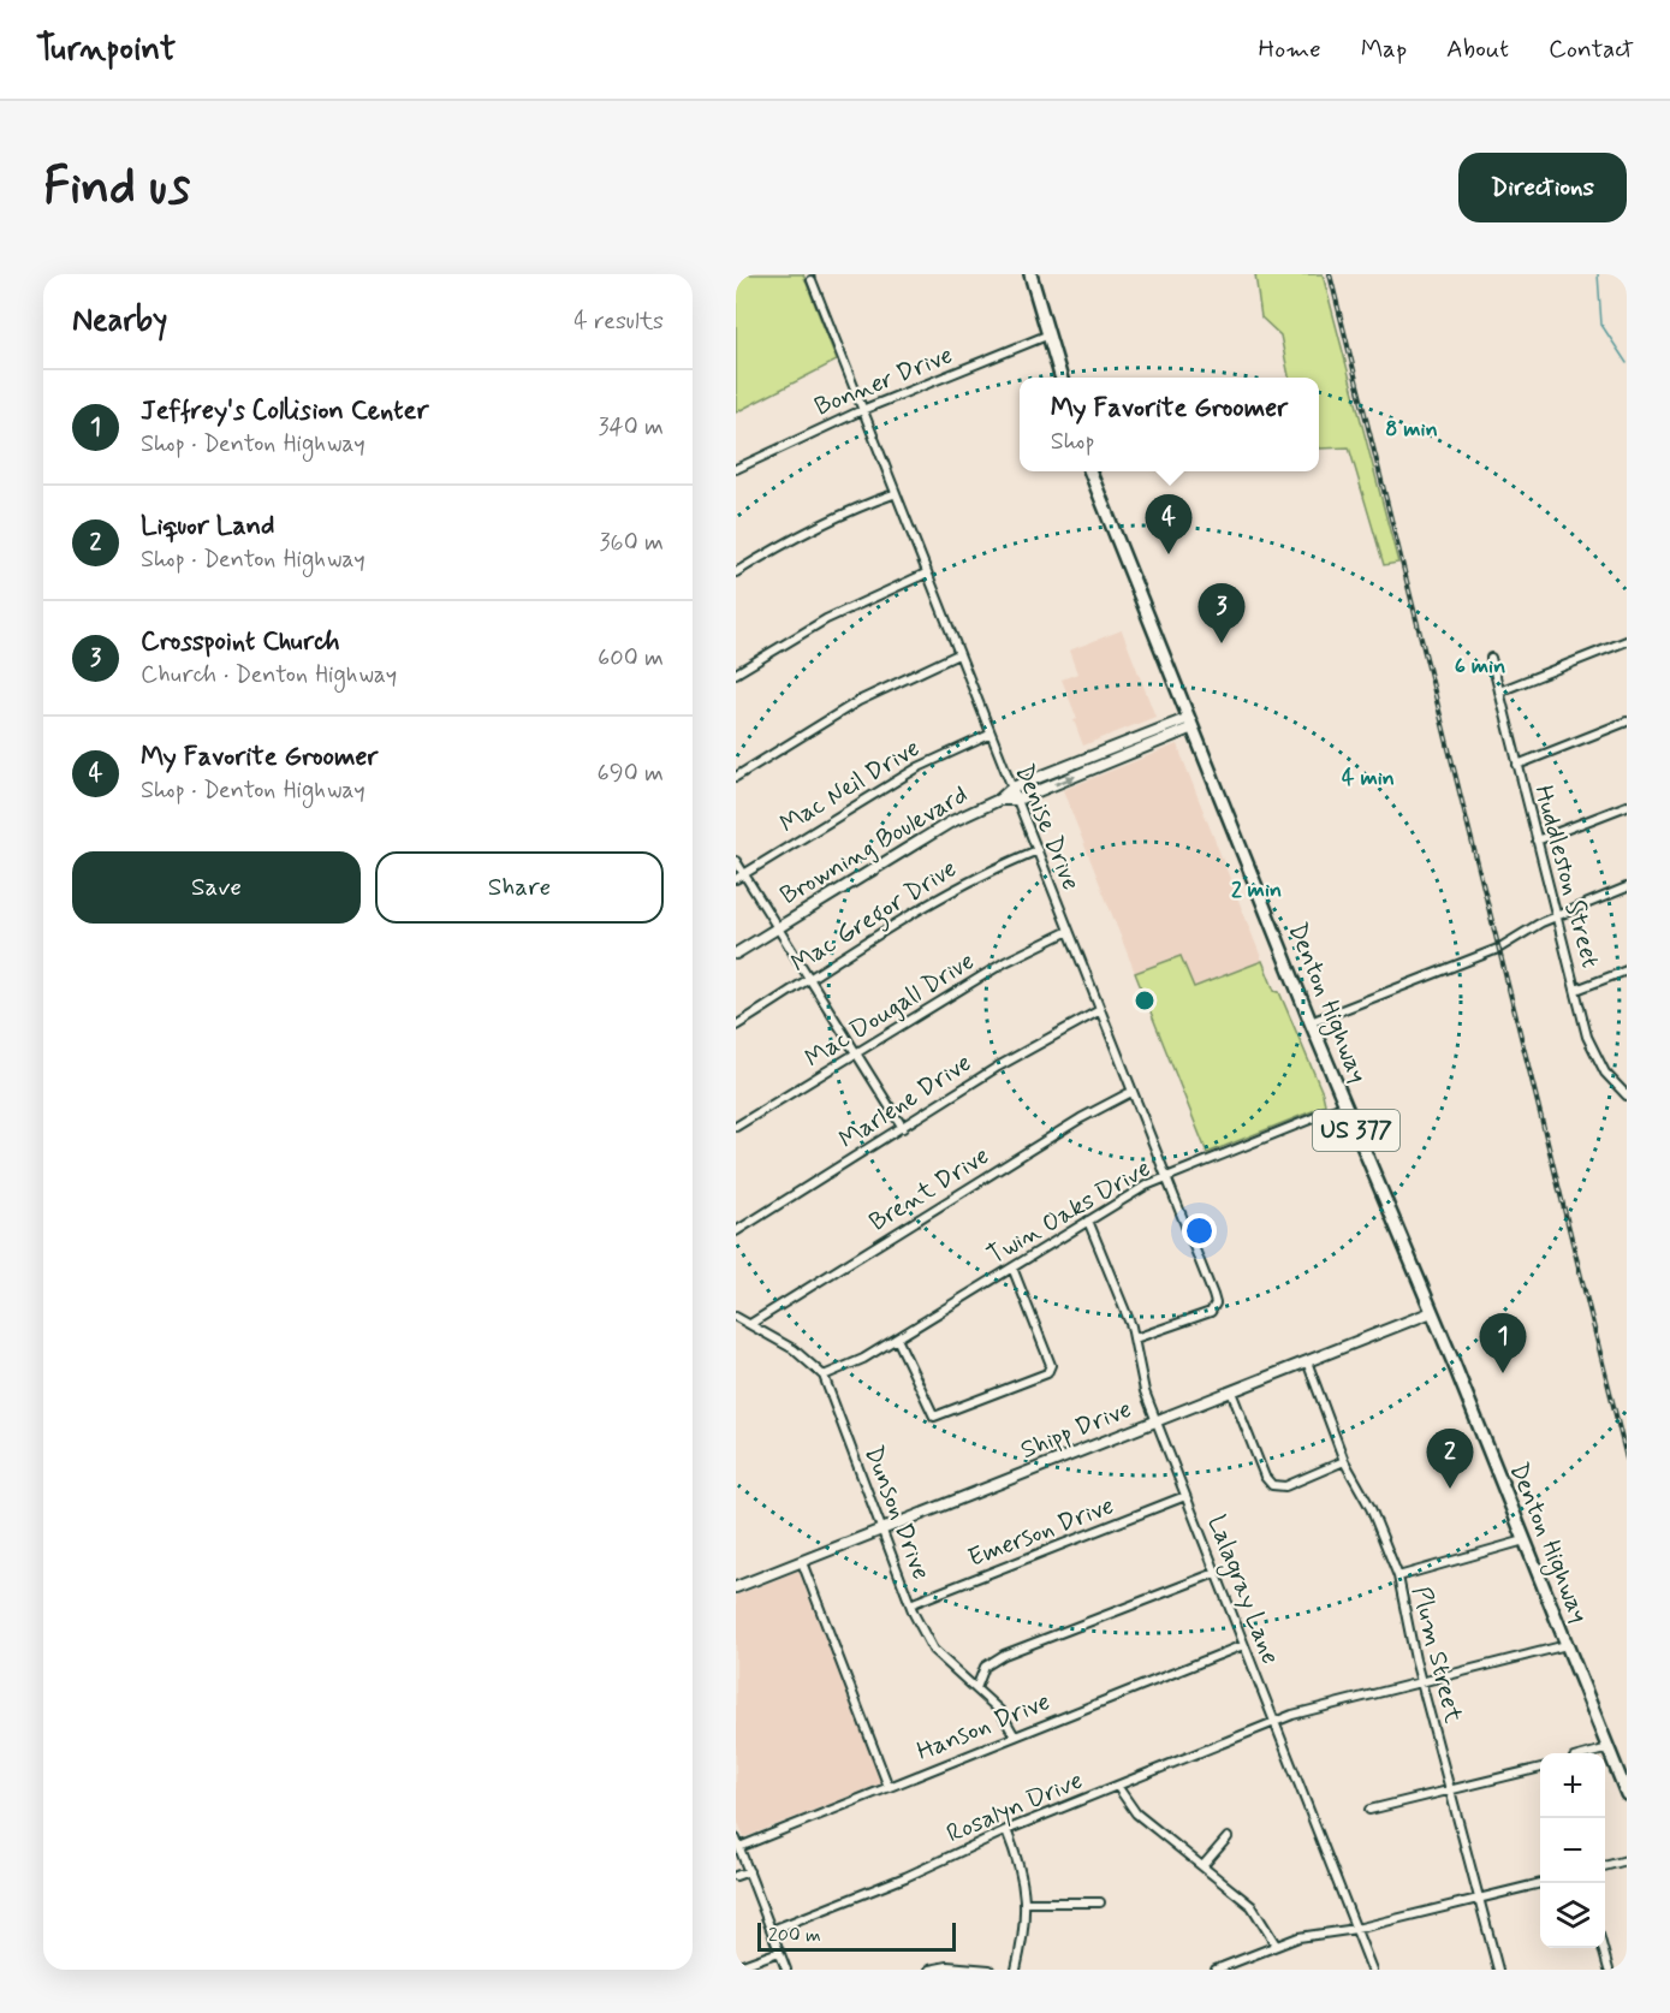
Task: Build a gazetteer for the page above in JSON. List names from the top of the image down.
{
  "streets": {
    "main road": ["Denton Highway", "US 377"],
    "street": [
      "Bonner Drive",
      "Mac Neil Drive",
      "Denise Drive",
      "Browning Boulevard",
      "Huddleston Street",
      "Mac Gregor Drive",
      "Mac Dougall Drive",
      "Marlene Drive",
      "Brent Drive",
      "Twin Oaks Drive",
      "Shipp Drive",
      "Dunson Drive",
      "Emerson Drive",
      "Lalagray Lane",
      "Plum Street",
      "Hanson Drive",
      "Rosalyn Drive"
    ]
  },
  "crossings": [
    ["Bonner Drive", "Denise Drive"],
    ["Mac Neil Drive", "Denise Drive"],
    ["Denise Drive", "Browning Boulevard"],
    ["Denise Drive", "Mac Gregor Drive"],
    ["Denise Drive", "Mac Dougall Drive"],
    ["Denise Drive", "Marlene Drive"],
    ["Denise Drive", "Brent Drive"],
    ["Denise Drive", "Twin Oaks Drive"],
    ["Denise Drive", "Lalagray Lane"],
    ["Browning Boulevard", "Denton Highway"],
    ["Denton Highway", "Twin Oaks Drive"],
    ["Denton Highway", "Shipp Drive"],
    ["Denton Highway", "Rosalyn Drive"],
    ["Brent Drive", "Dunson Drive"],
    ["Twin Oaks Drive", "Dunson Drive"],
    ["Twin Oaks Drive", "Lalagray Lane"],
    ["Shipp Drive", "Dunson Drive"],
    ["Shipp Drive", "Lalagray Lane"],
    ["Shipp Drive", "Plum Street"],
    ["Dunson Drive", "Emerson Drive"],
    ["Dunson Drive", "Hanson Drive"],
    ["Emerson Drive", "Lalagray Lane"],
    ["Lalagray Lane", "Hanson Drive"],
    ["Lalagray Lane", "Rosalyn Drive"],
    ["Plum Street", "Rosalyn Drive"]
  ],
  "scale_bar": "200 m",
  "page": {
    "header": "Turnpoint",
    "nav": [
      "Home",
      "Map",
      "About",
      "Contact"
    ],
    "buttons": [
      "Directions",
      ["Save", "Share"]
    ],
    "title": "Find us",
    "heading": ["Nearby", "4 results"],
    "list": [
      {
        "mark": "1",
        "name": "Jeffrey's Collision Center",
        "note": "Shop · Denton Highway",
        "value": "340 m"
      },
      {
        "mark": "2",
        "name": "Liquor Land",
        "note": "Shop · Denton Highway",
        "value": "360 m"
      },
      {
        "mark": "3",
        "name": "Crosspoint Church",
        "note": "Church · Denton Highway",
        "value": "600 m"
      },
      {
        "mark": "4",
        "name": "My Favorite Groomer",
        "note": "Shop · Denton Highway",
        "value": "690 m"
      }
    ],
    "popup": ["My Favorite Groomer", "Shop"],
    "pins": [
      "4",
      "3",
      "1",
      "2"
    ],
    "map_buttons": ["+", "−"],
    "scale": "200 m"
  },
  "rings": [
    "8 min",
    "6 min",
    "4 min",
    "2 min"
  ]
}
